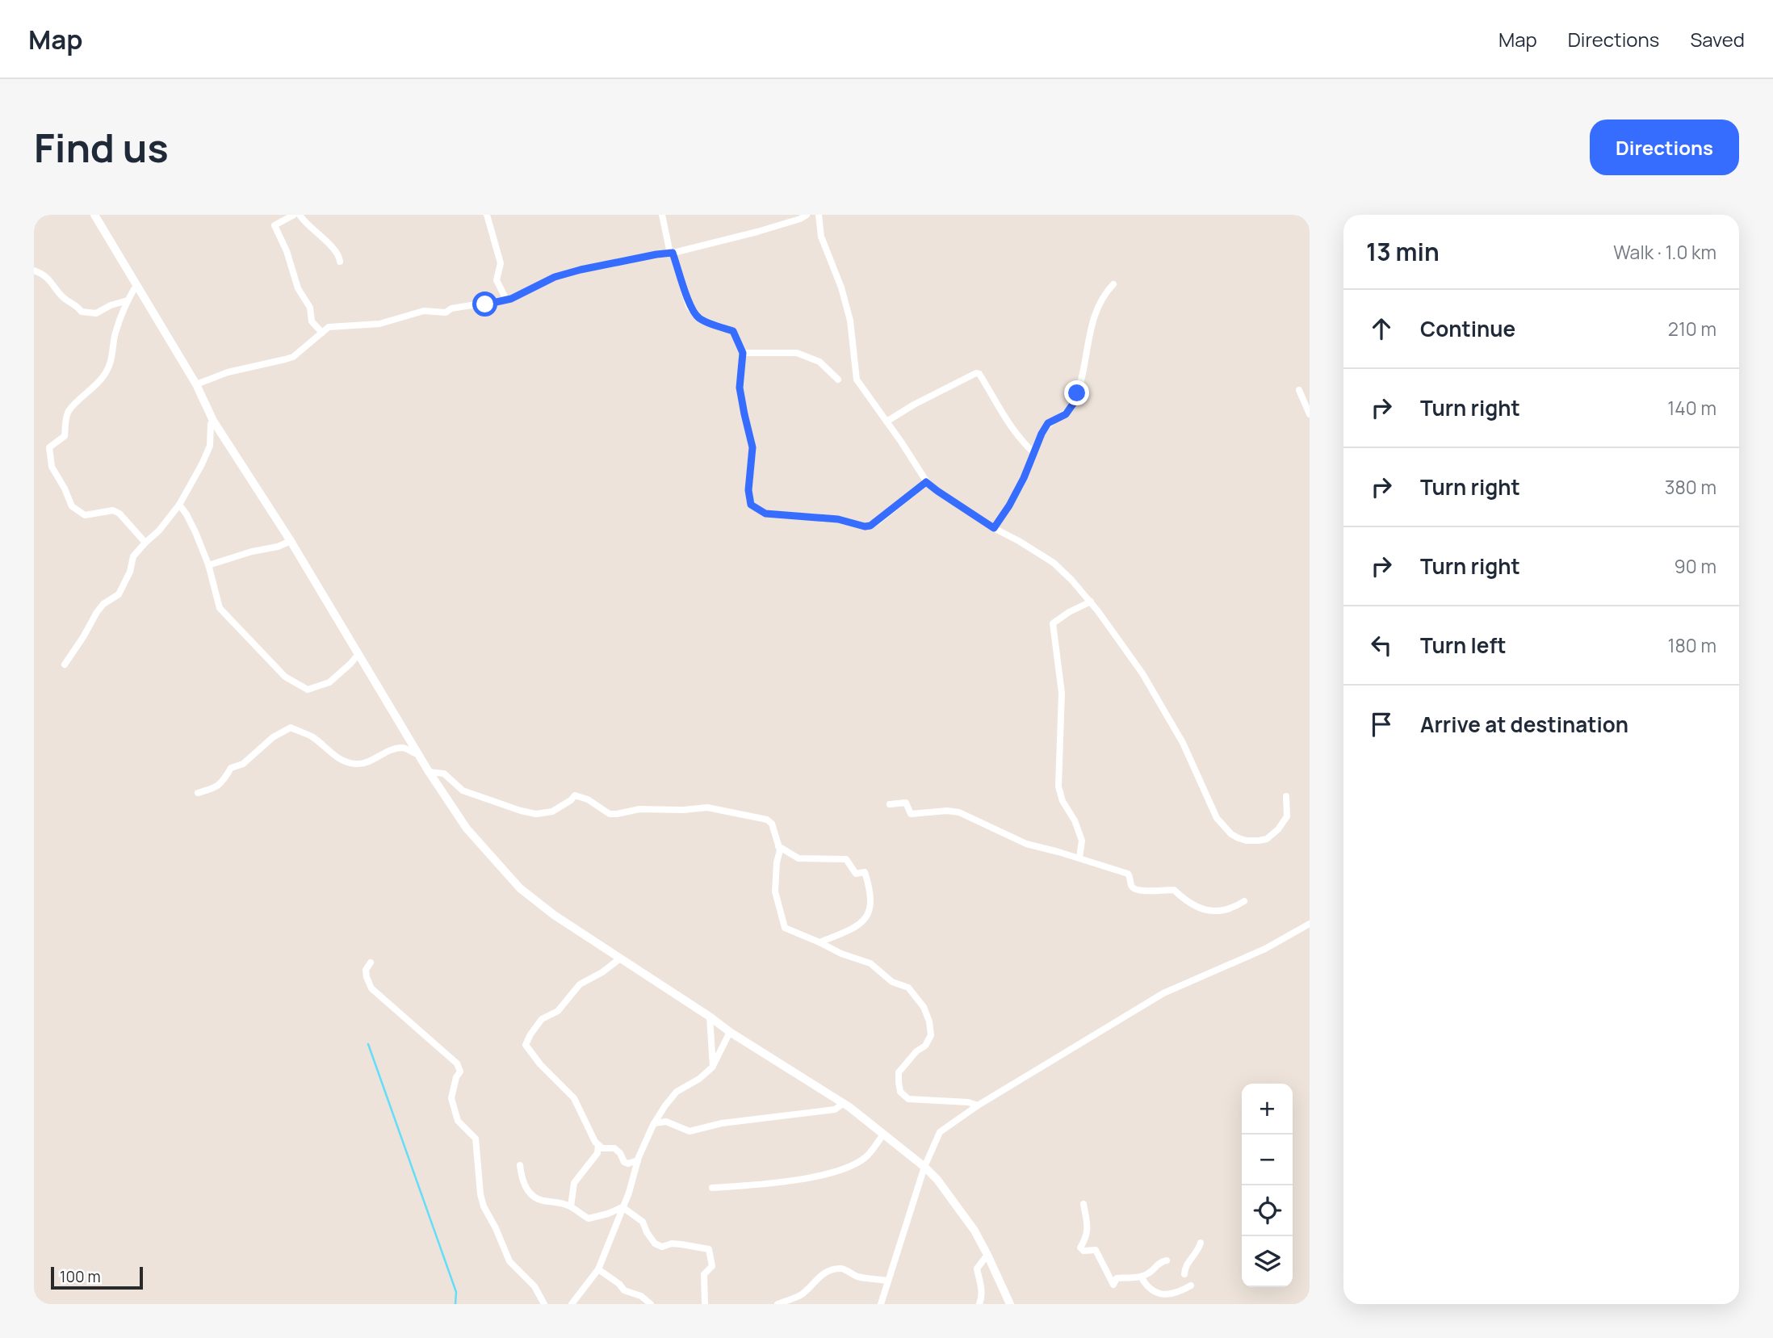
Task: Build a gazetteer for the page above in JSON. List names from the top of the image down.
{
  "scale_bar": "100 m",
  "page": {
    "header": "Map",
    "nav": ["Map", "Directions", "Saved"],
    "buttons": "Directions",
    "title": "Find us",
    "heading": ["13 min", "Walk · 1.0 km"],
    "list": [
      ["Continue", "210 m"],
      ["Turn right", "140 m"],
      ["Turn right", "380 m"],
      ["Turn right", "90 m"],
      ["Turn left", "180 m"],
      "Arrive at destination"
    ],
    "map_buttons": ["+", "−"],
    "scale": "100 m"
  }
}
